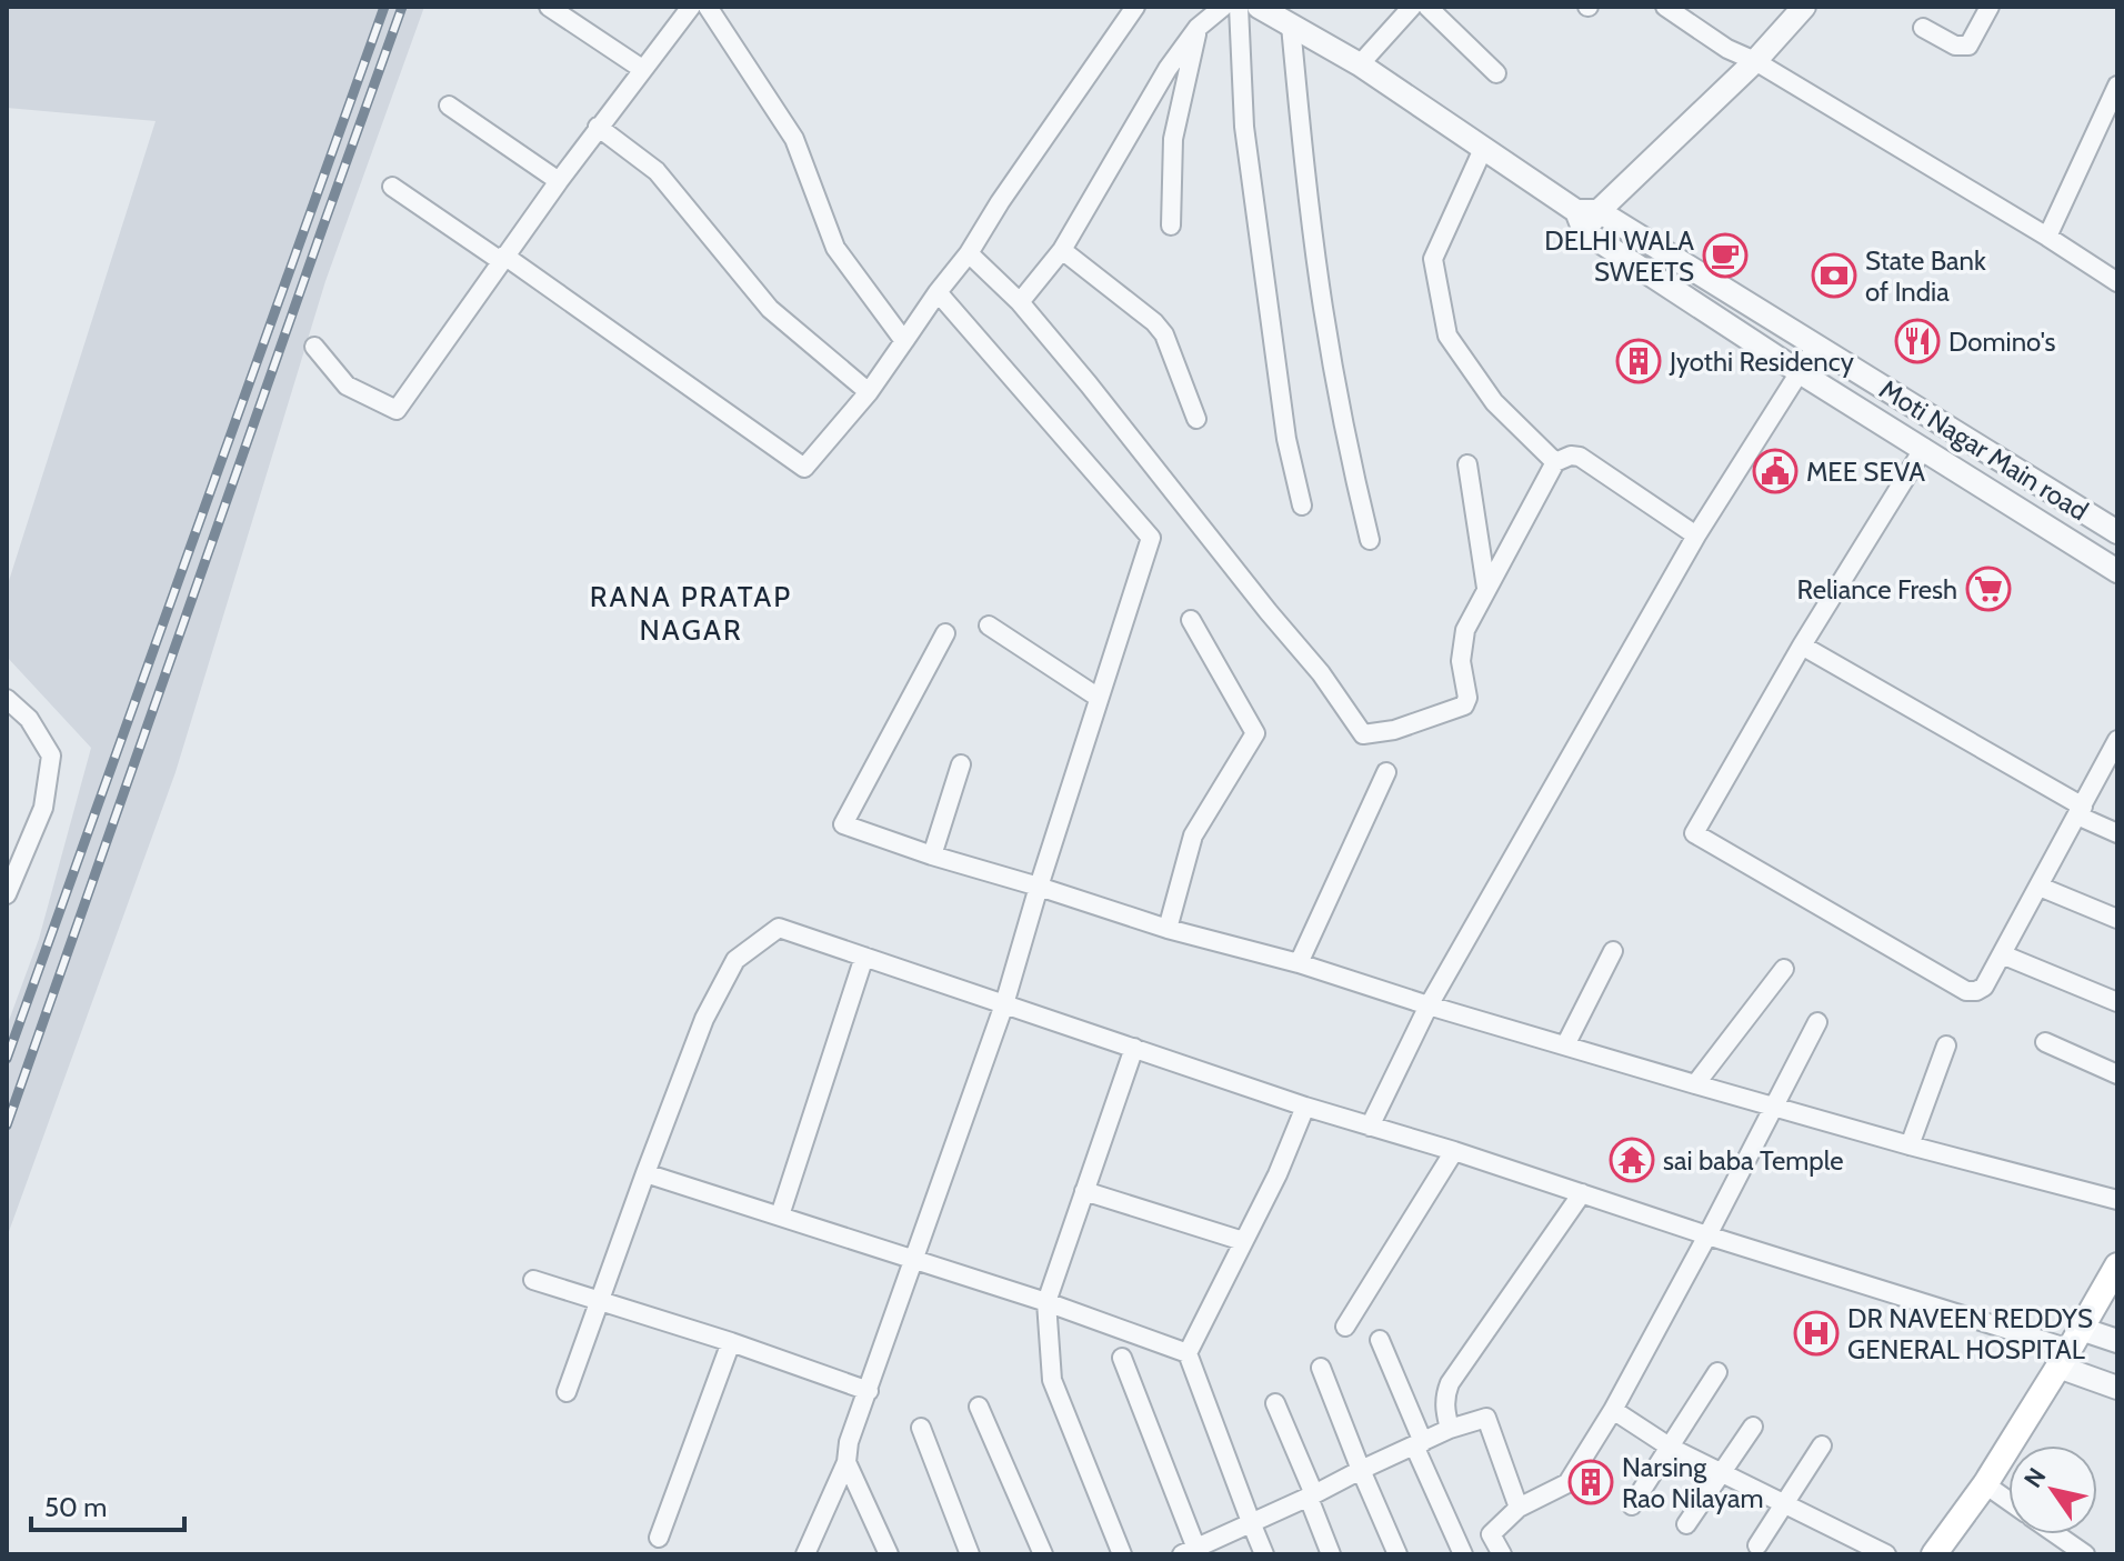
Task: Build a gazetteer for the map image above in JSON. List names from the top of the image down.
{
  "streets": {
    "street": ["Moti Nagar Main road"]
  },
  "districts": ["RANA PRATAP NAGAR"],
  "places": {
    "cafe": ["DELHI WALA SWEETS"],
    "bank": ["State Bank of India"],
    "restaurant": ["Domino's"],
    "building": ["Jyothi Residency", "Narsing Rao Nilayam"],
    "public building": ["MEE SEVA"],
    "supermarket": ["Reliance Fresh"],
    "temple": ["sai baba Temple"],
    "hospital": ["DR NAVEEN REDDYS GENERAL HOSPITAL"]
  },
  "scale_bar": "50 m",
  "north": "top left"
}
